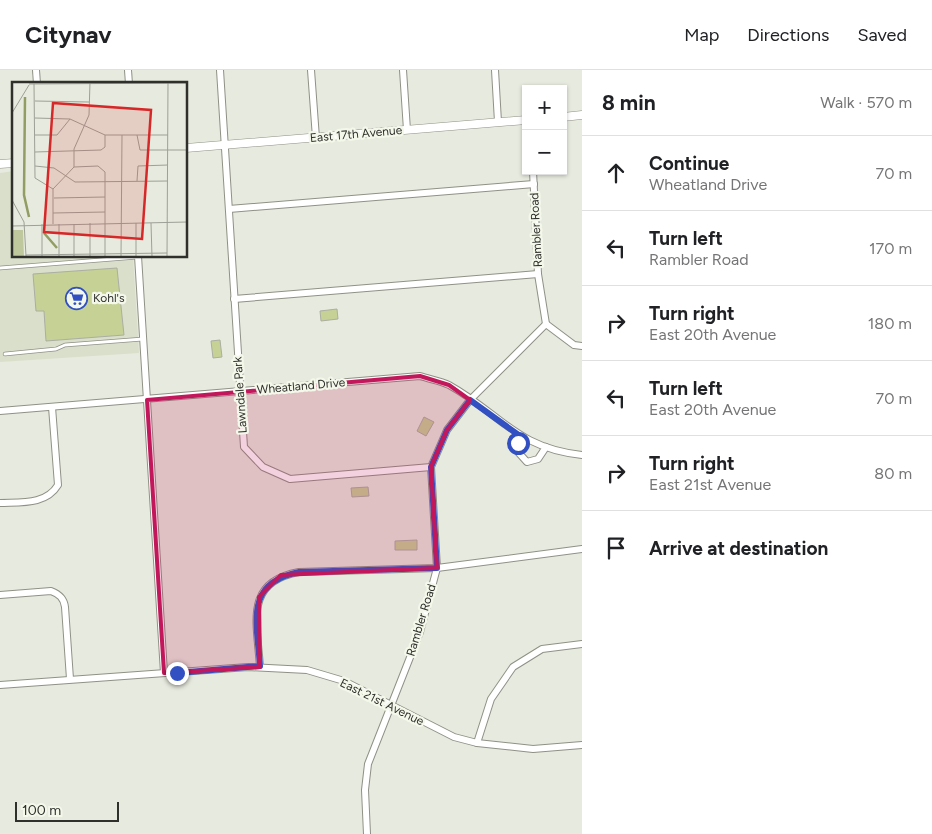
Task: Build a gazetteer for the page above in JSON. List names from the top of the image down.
{
  "streets": {
    "street": [
      "East 17th Avenue",
      "Rambler Road",
      "Wheatland Drive",
      "Lawndale Park",
      "East 21st Avenue"
    ]
  },
  "crossings": [
    ["East 17th Avenue", "Lawndale Park"],
    ["Rambler Road", "Wheatland Drive"],
    ["Rambler Road", "Lawndale Park"],
    ["Rambler Road", "East 21st Avenue"],
    ["Wheatland Drive", "Lawndale Park"]
  ],
  "places": {
    "supermarket": ["Kohl's"]
  },
  "scale_bar": "100 m",
  "page": {
    "header": "Citynav",
    "nav": ["Map", "Directions", "Saved"],
    "heading": ["8 min", "Walk · 570 m"],
    "map_buttons": ["+", "−"],
    "list": [
      ["Continue", "Wheatland Drive", "70 m"],
      ["Turn left", "Rambler Road", "170 m"],
      ["Turn right", "East 20th Avenue", "180 m"],
      ["Turn left", "East 20th Avenue", "70 m"],
      ["Turn right", "East 21st Avenue", "80 m"],
      "Arrive at destination"
    ],
    "scale": "100 m"
  }
}
